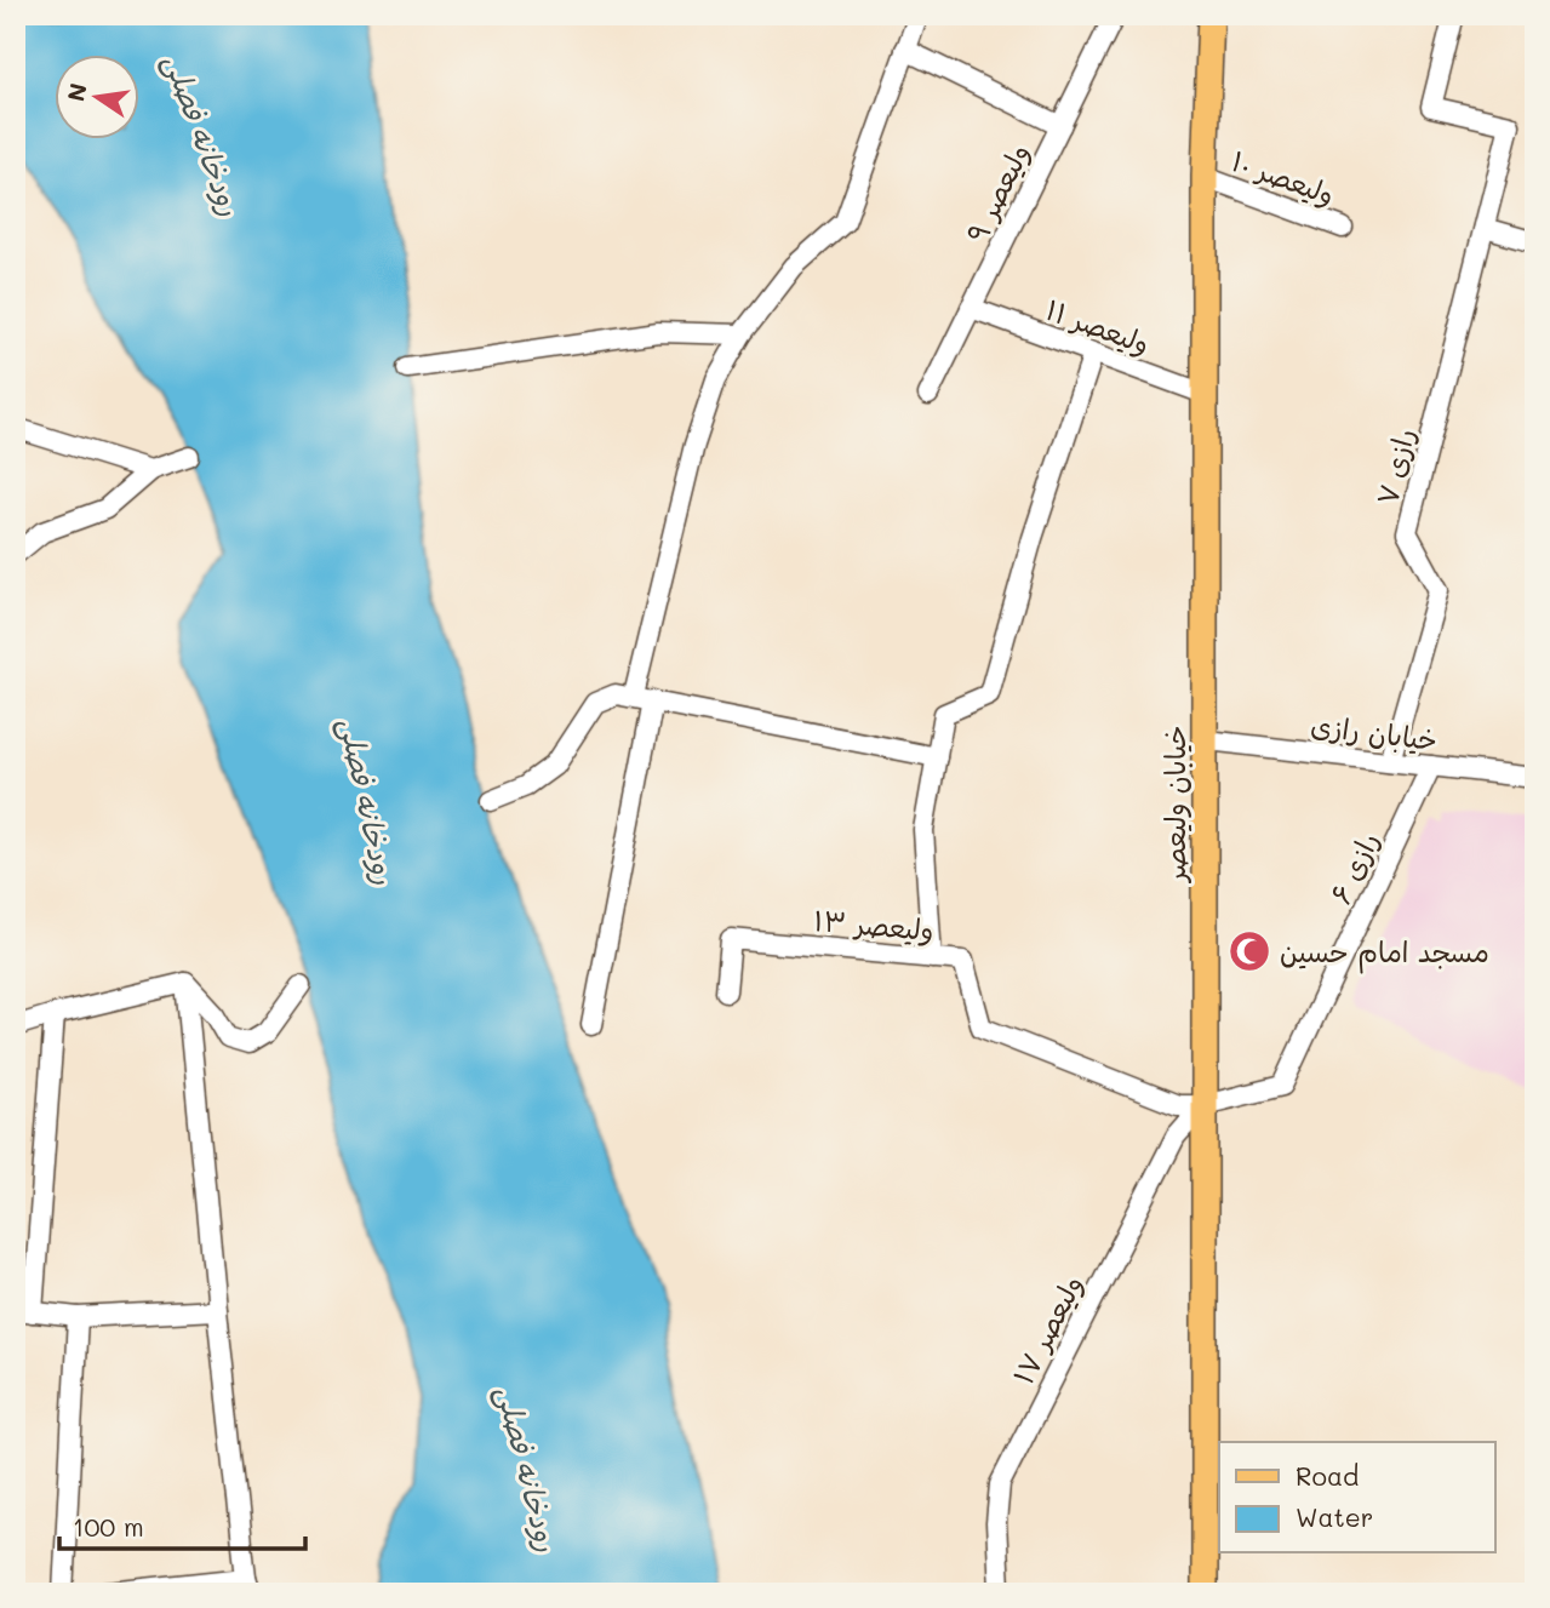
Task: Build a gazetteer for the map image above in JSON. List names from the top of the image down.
{
  "streets": {
    "main road": ["خیابان ولیعصر"],
    "street": [
      "ولیعصر ۱۰",
      "ولیعصر ۹",
      "ولیعصر ۱۱",
      "رازی ۷",
      "خیابان رازی",
      "رازی ۶",
      "ولیعصر ۱۳",
      "ولیعصر ۱۷"
    ]
  },
  "crossings": [
    ["ولیعصر ۱۰", "خیابان ولیعصر"],
    ["ولیعصر ۹", "ولیعصر ۱۱"],
    ["ولیعصر ۱۱", "خیابان ولیعصر"],
    ["رازی ۷", "خیابان رازی"],
    ["خیابان رازی", "خیابان ولیعصر"],
    ["خیابان رازی", "رازی ۶"],
    ["خیابان ولیعصر", "رازی ۶"],
    ["خیابان ولیعصر", "ولیعصر ۱۳"],
    ["خیابان ولیعصر", "ولیعصر ۱۷"],
    ["رازی ۶", "ولیعصر ۱۳"],
    ["رازی ۶", "ولیعصر ۱۷"],
    ["ولیعصر ۱۳", "ولیعصر ۱۷"]
  ],
  "water": ["رودخانه فصلی"],
  "places": {
    "mosque": ["مسجد امام حسین"]
  },
  "legend": ["Road", "Water"],
  "scale_bar": "100 m",
  "north": "left"
}
